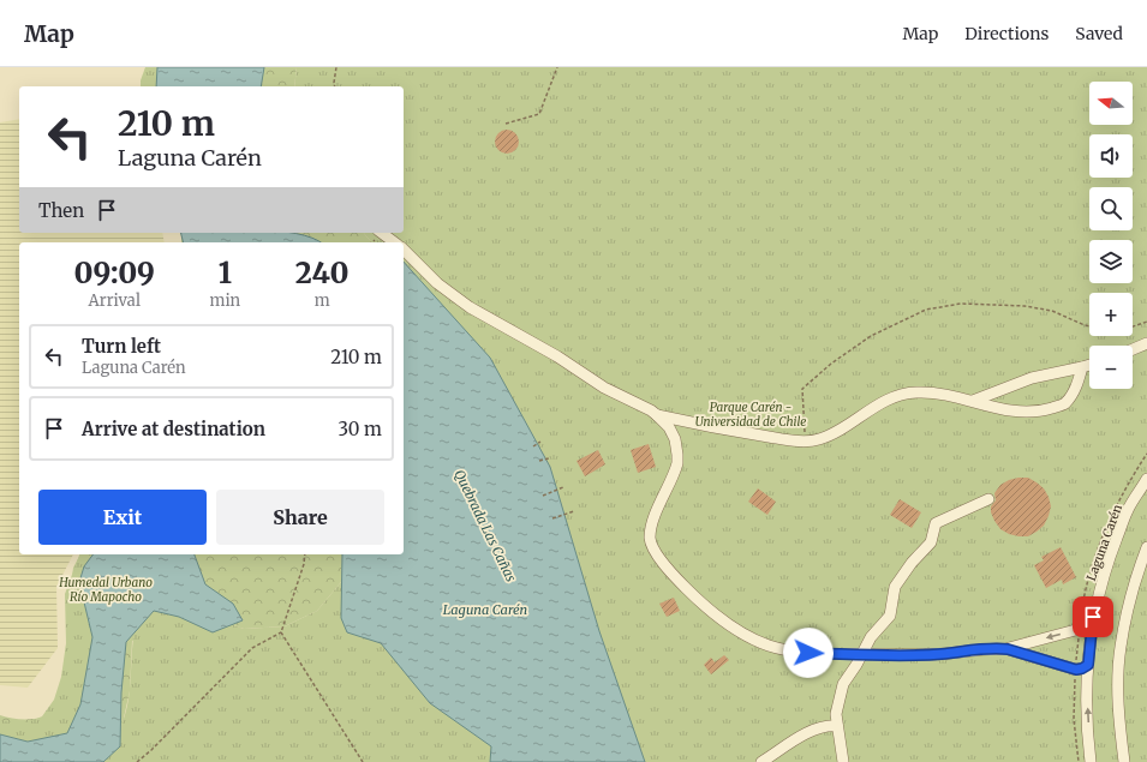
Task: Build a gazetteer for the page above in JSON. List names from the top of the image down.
{
  "streets": {
    "street": ["Laguna Carén"]
  },
  "water": ["Quebrada Las Cañas", "Laguna Carén"],
  "parks": ["Parque Carén - Universidad de Chile", "Humedal Urbano Río Mapocho"],
  "north": "left",
  "page": {
    "header": "Map",
    "nav": ["Map", "Directions", "Saved"],
    "map_buttons": ["+", "−"],
    "turn": ["210 m", "Laguna Carén"],
    "then": "Then",
    "eta": [
      "09:09",
      "Arrival",
      "1",
      "min",
      "240",
      "m"
    ],
    "list": [
      {
        "name": "Turn left",
        "note": "Laguna Carén",
        "value": "210 m"
      },
      {
        "name": "Arrive at destination",
        "value": "30 m"
      }
    ],
    "buttons": ["Exit", "Share"]
  }
}
